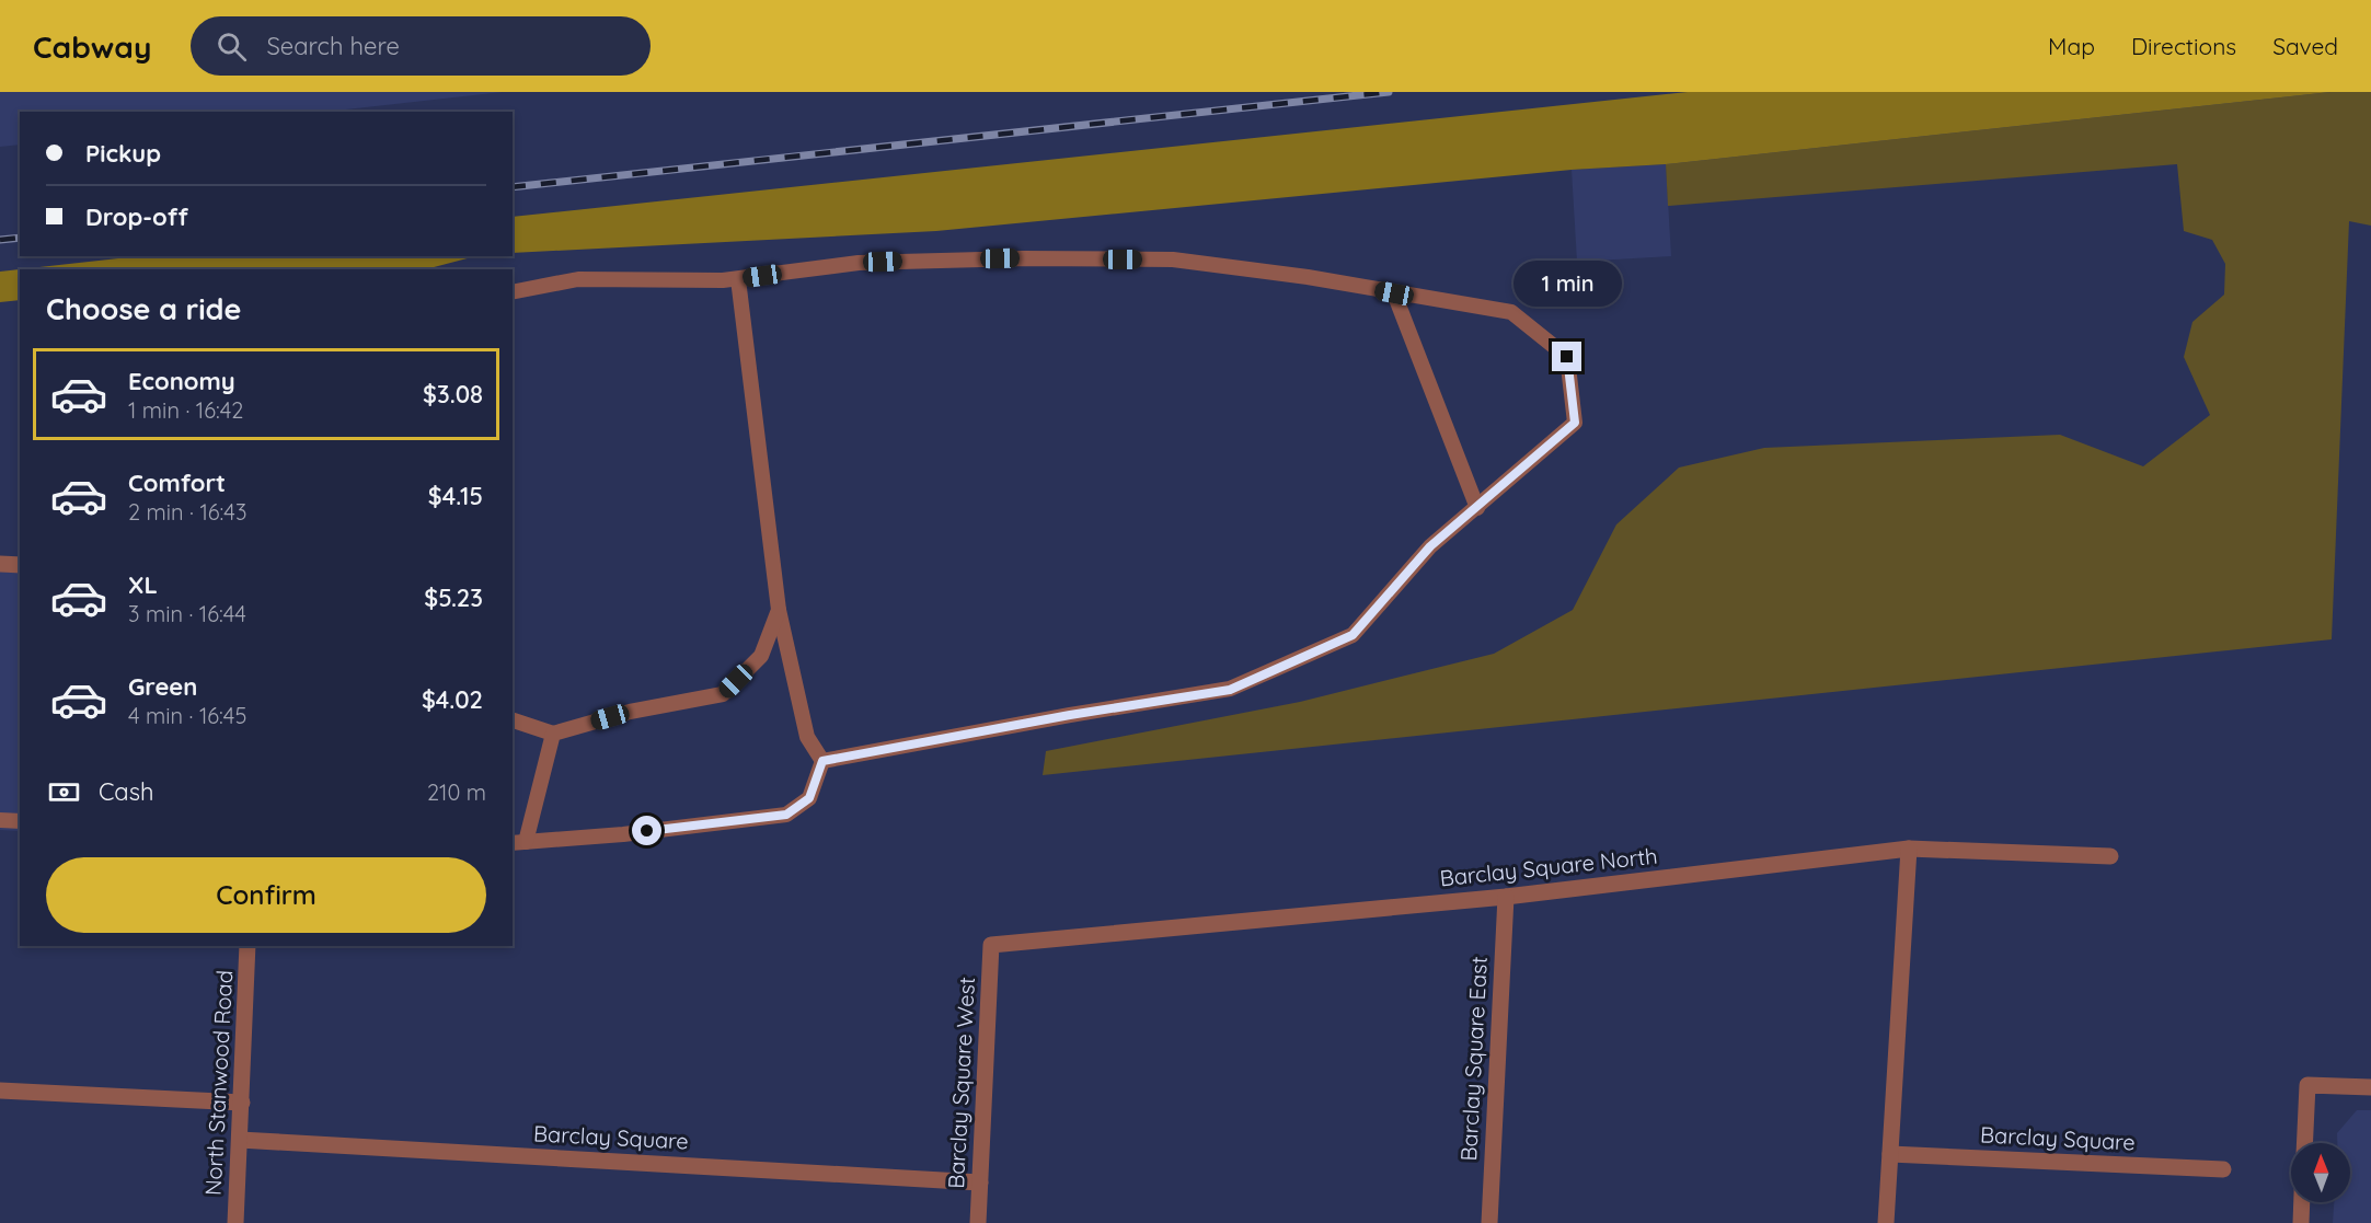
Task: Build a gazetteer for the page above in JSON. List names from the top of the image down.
{
  "streets": {
    "street": [
      "Barclay Square North",
      "Barclay Square East",
      "North Stanwood Road",
      "Barclay Square West",
      "Barclay Square"
    ]
  },
  "crossings": [
    ["Barclay Square North", "Barclay Square East"],
    ["Barclay Square North", "Barclay Square West"],
    ["North Stanwood Road", "Barclay Square"],
    ["Barclay Square West", "Barclay Square"]
  ],
  "north": "top",
  "page": {
    "header": "Cabway",
    "search": "Search here",
    "nav": ["Map", "Directions", "Saved"],
    "banner": ["Pickup", "Drop-off"],
    "bubble": "1 min",
    "heading": "Choose a ride",
    "list": [
      {
        "name": "Economy",
        "note": "1 min · 16:42",
        "value": "$3.08"
      },
      {
        "name": "Comfort",
        "note": "2 min · 16:43",
        "value": "$4.15"
      },
      {
        "name": "XL",
        "note": "3 min · 16:44",
        "value": "$5.23"
      },
      {
        "name": "Green",
        "note": "4 min · 16:45",
        "value": "$4.02"
      }
    ],
    "pay": ["Cash", "210 m"],
    "buttons": "Confirm"
  }
}
